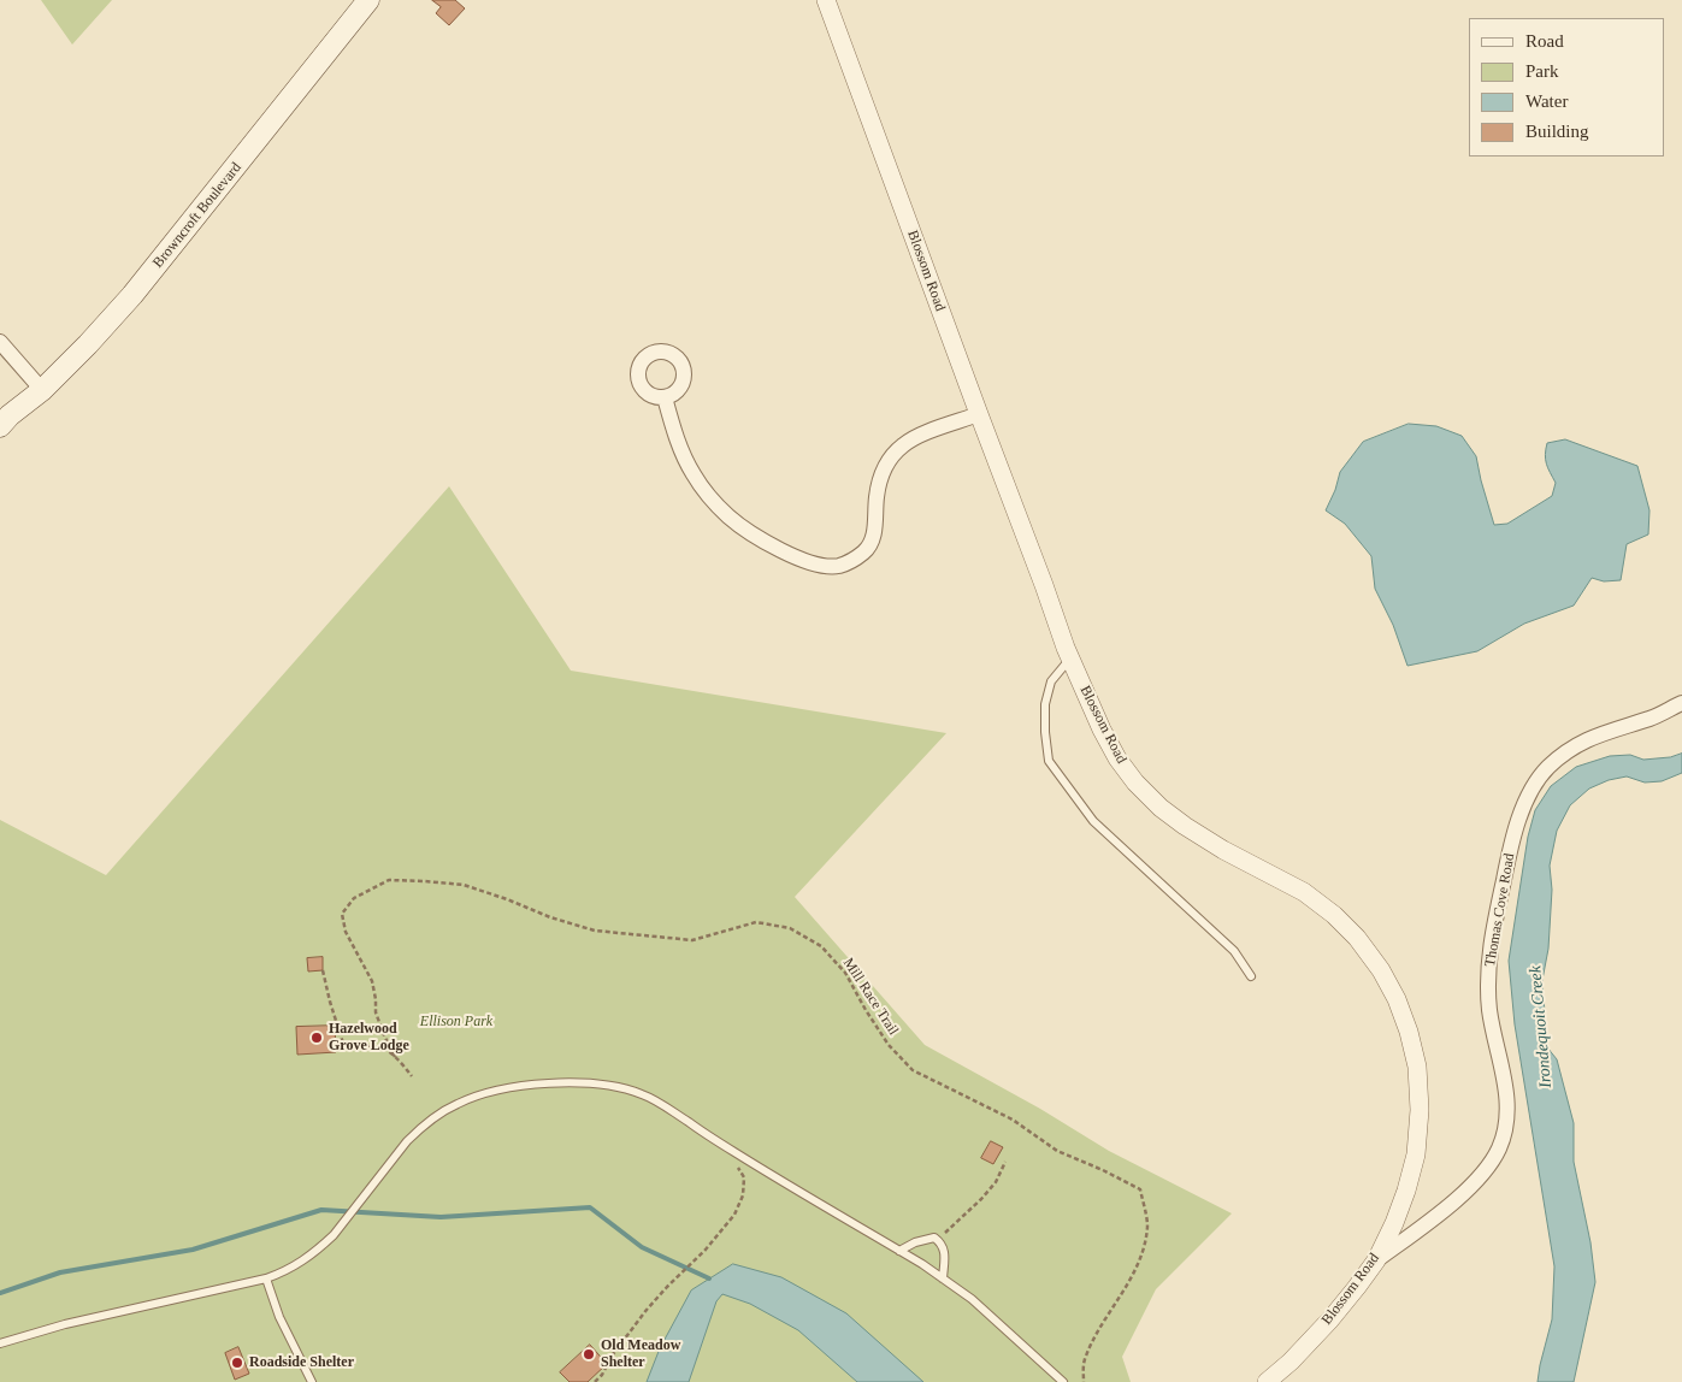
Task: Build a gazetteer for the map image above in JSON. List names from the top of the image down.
{
  "streets": {
    "main road": ["Browncroft Boulevard"],
    "street": ["Blossom Road", "Thomas Cove Road"],
    "path": ["Mill Race Trail"]
  },
  "crossings": [
    ["Blossom Road", "Thomas Cove Road"]
  ],
  "water": ["Irondequoit Creek"],
  "parks": ["Ellison Park"],
  "places": ["Hazelwood Grove Lodge", "Old Meadow Shelter", "Roadside Shelter"],
  "legend": [
    "Road",
    "Park",
    "Water",
    "Building"
  ]
}
